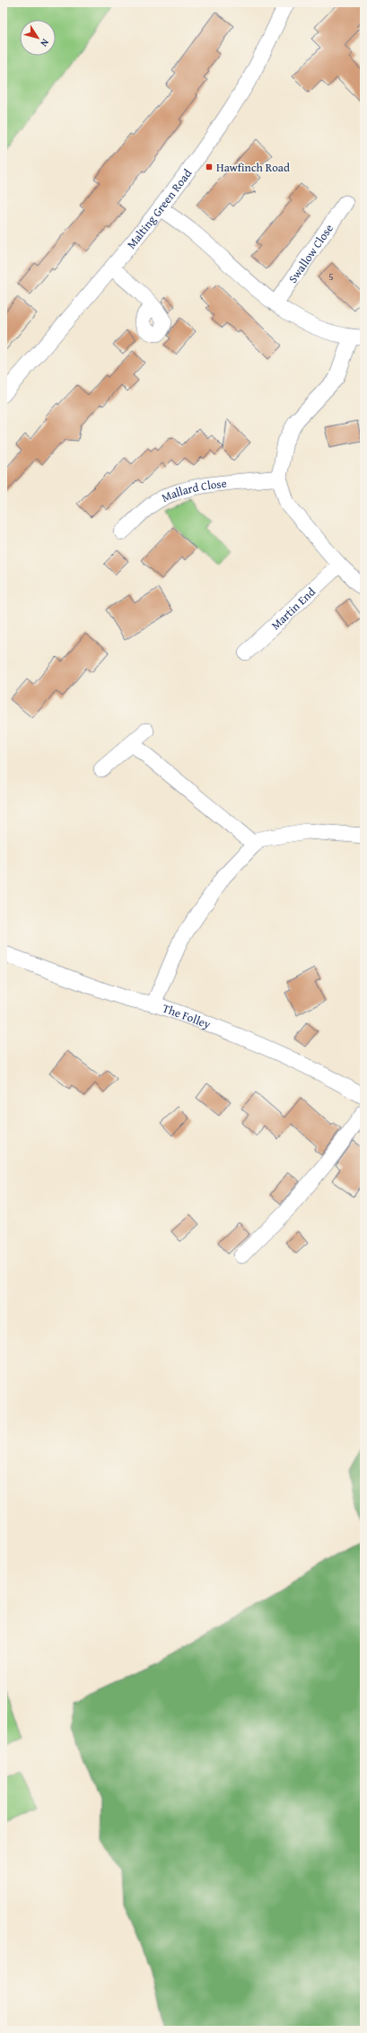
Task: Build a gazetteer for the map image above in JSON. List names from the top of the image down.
{
  "streets": {
    "street": [
      "Malting Green Road",
      "Swallow Close",
      "Mallard Close",
      "Martin End",
      "The Folley"
    ]
  },
  "places": {
    "transit": ["Hawfinch Road"]
  },
  "house_numbers": ["5"],
  "north": "bottom right"
}
